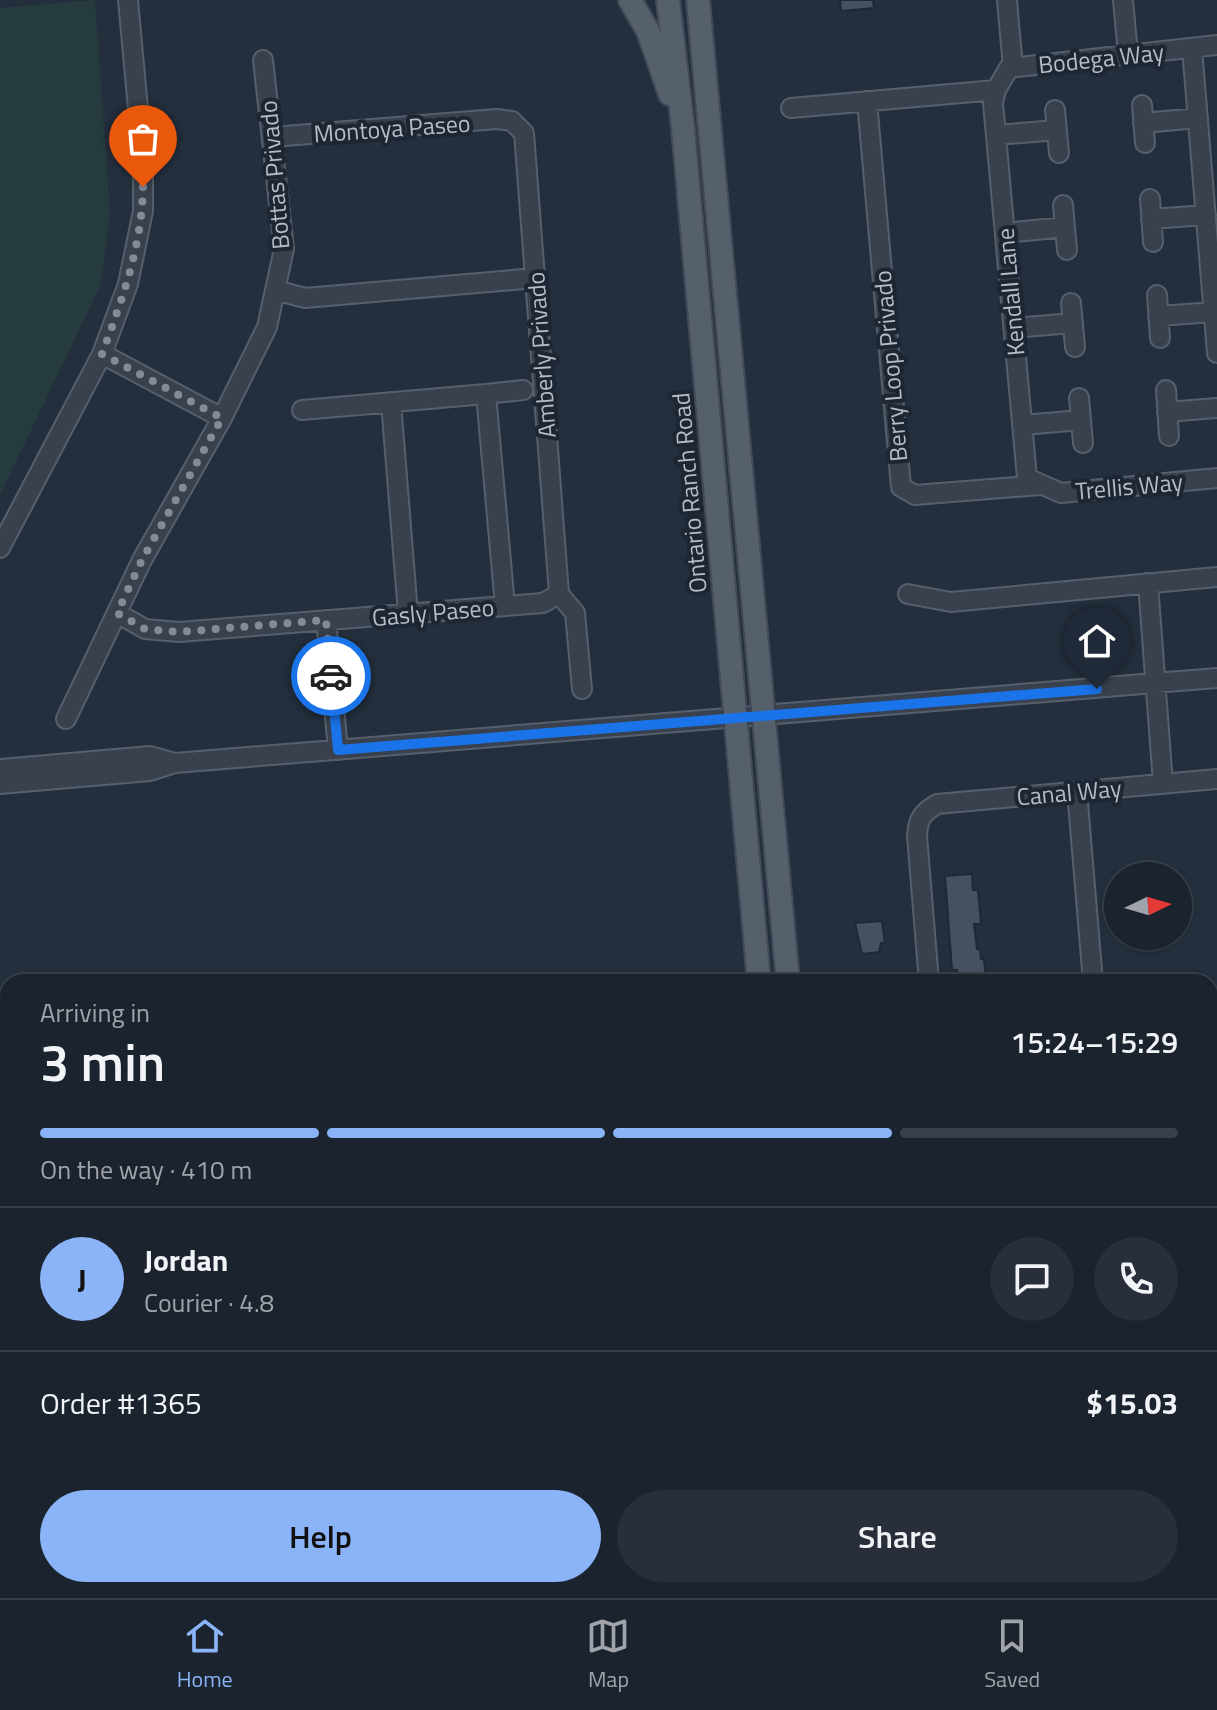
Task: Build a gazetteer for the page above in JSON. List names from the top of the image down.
{
  "streets": {
    "main road": ["Ontario Ranch Road"],
    "street": [
      "Bodega Way",
      "Montoya Paseo",
      "Bottas Privado",
      "Kendall Lane",
      "Amberly Privado",
      "Berry Loop Privado",
      "Trellis Way",
      "Gasly Paseo",
      "Canal Way"
    ]
  },
  "crossings": [
    ["Bodega Way", "Kendall Lane"],
    ["Montoya Paseo", "Bottas Privado"],
    ["Montoya Paseo", "Amberly Privado"],
    ["Bottas Privado", "Gasly Paseo"],
    ["Kendall Lane", "Berry Loop Privado"],
    ["Kendall Lane", "Trellis Way"],
    ["Amberly Privado", "Gasly Paseo"],
    ["Berry Loop Privado", "Trellis Way"]
  ],
  "north": "right",
  "page": {
    "heading": ["3 min", "Arriving in", "15:24–15:29"],
    "panel": [
      "Jordan",
      "Courier · 4.8",
      "Order #1365",
      "$15.03"
    ],
    "bar": "On the way · 410 m",
    "round": "J",
    "buttons": ["Help", "Share"],
    "tabs": ["Home", "Map", "Saved"]
  }
}
